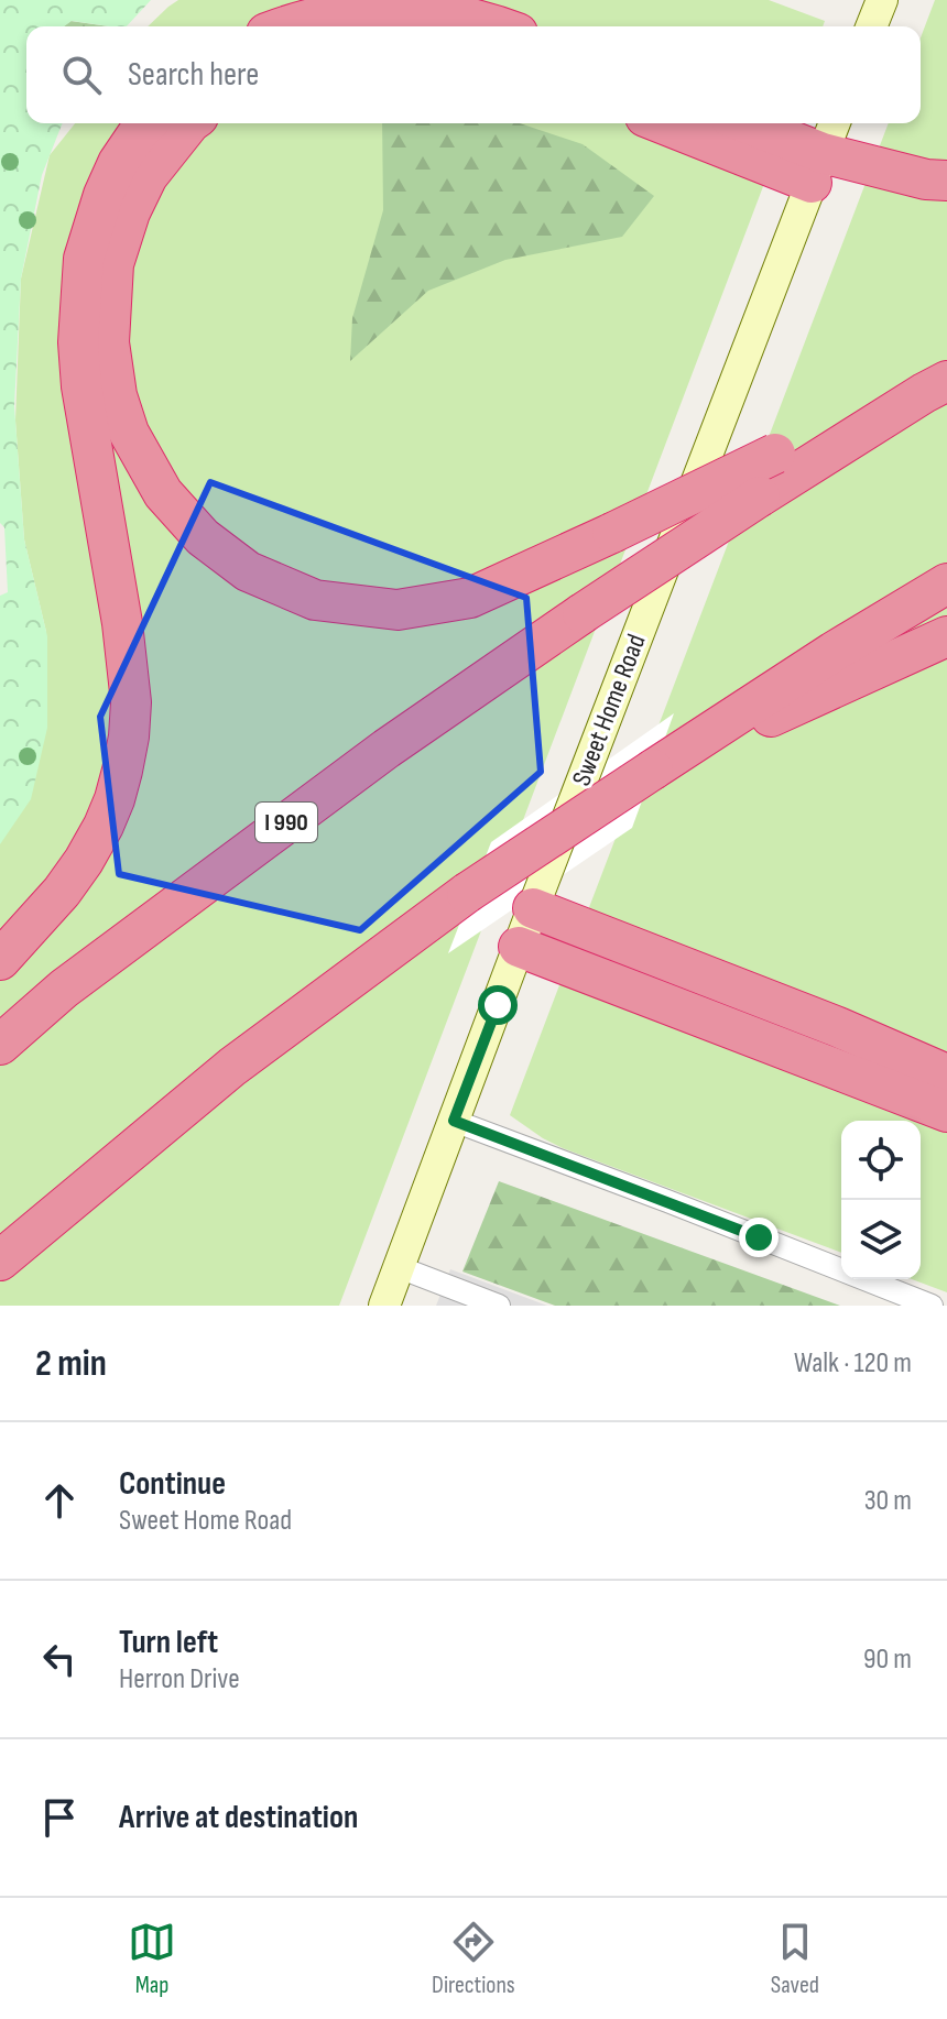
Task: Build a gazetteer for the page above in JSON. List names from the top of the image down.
{
  "streets": {
    "highway": ["I 990"],
    "main road": ["Sweet Home Road"]
  },
  "page": {
    "search": "Search here",
    "heading": ["2 min", "Walk · 120 m"],
    "list": [
      ["Continue", "Sweet Home Road", "30 m"],
      ["Turn left", "Herron Drive", "90 m"],
      "Arrive at destination"
    ],
    "nav": ["Map", "Directions", "Saved"]
  }
}
